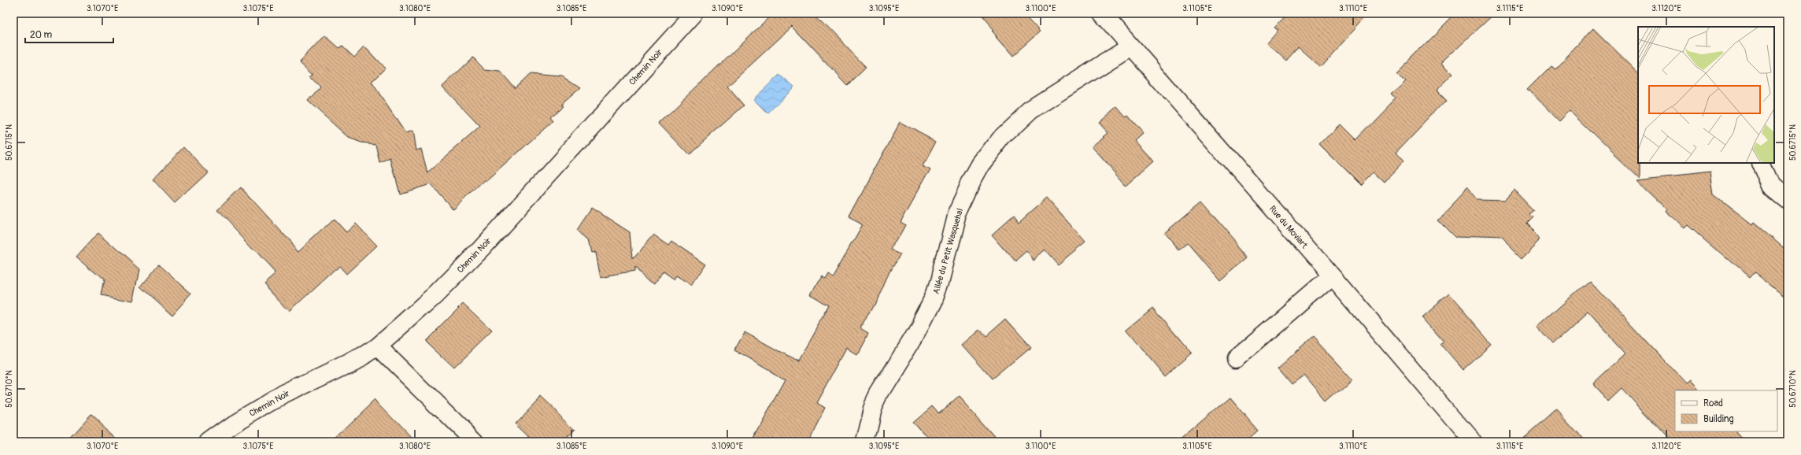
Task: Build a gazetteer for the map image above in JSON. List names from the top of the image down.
{
  "streets": {
    "street": ["Chemin Noir", "Rue du Moviart", "Allée du Petit Wasquehal"]
  },
  "crossings": [
    ["Rue du Moviart", "Allée du Petit Wasquehal"]
  ],
  "legend": ["Road", "Building"],
  "scale_bar": "20 m",
  "coordinates": [
    "3.1070°E",
    "3.1075°E",
    "3.1080°E",
    "3.1085°E",
    "3.1090°E",
    "3.1095°E",
    "3.1100°E",
    "3.1105°E",
    "3.1110°E",
    "3.1115°E",
    "3.1120°E",
    "50.6715°N",
    "50.6710°N"
  ]
}
